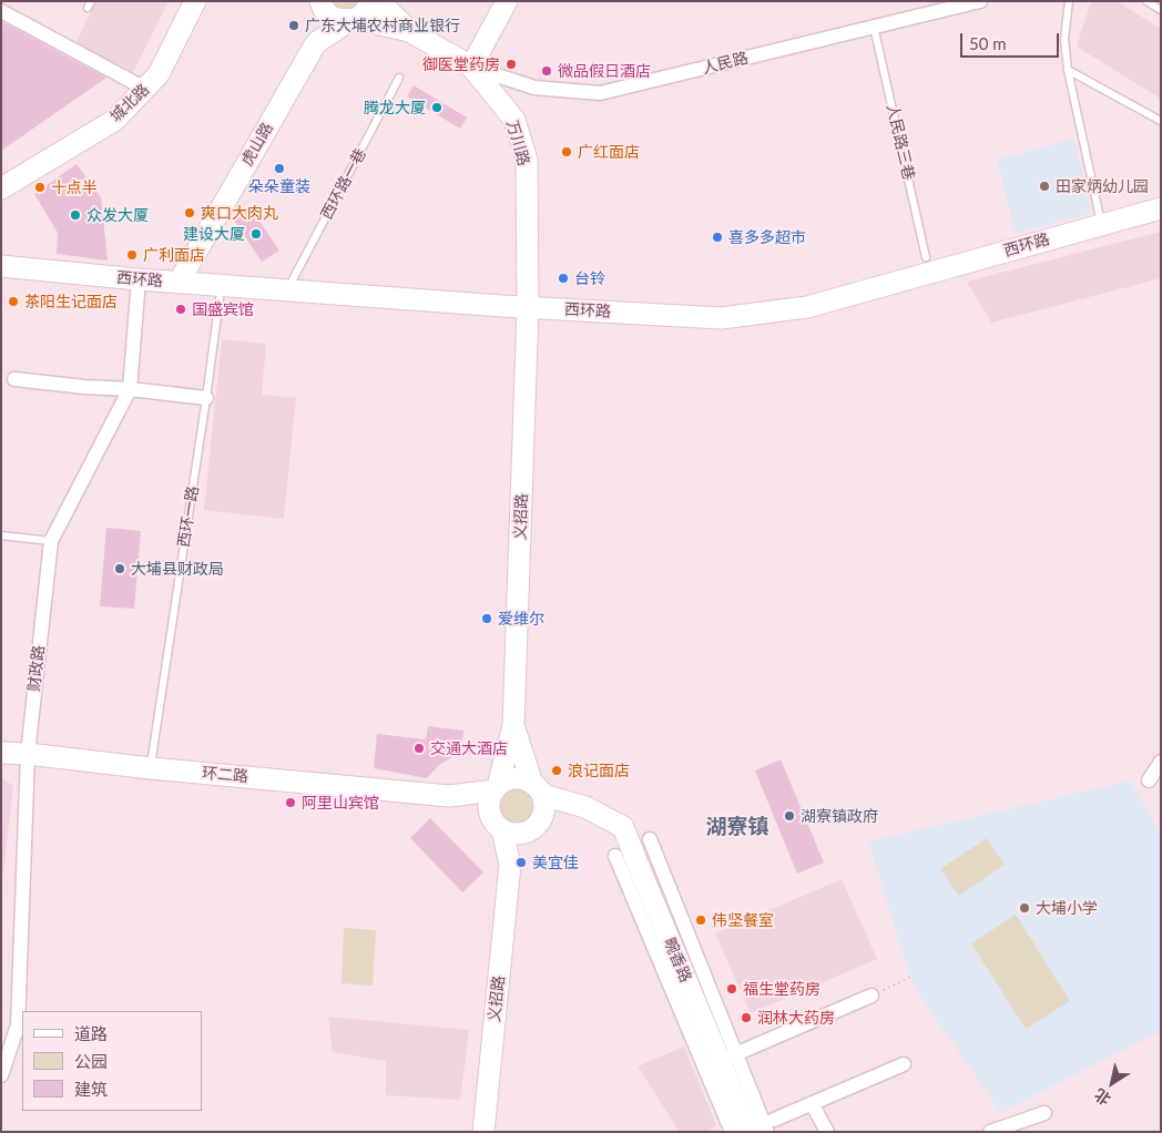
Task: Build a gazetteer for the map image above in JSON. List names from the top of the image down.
{
  "streets": {
    "main road": [
      "城北路",
      "万川路",
      "虎山路",
      "西环路",
      "义招路",
      "环二路",
      "畹香路"
    ],
    "street": ["人民路", "财政路"],
    "lane": ["人民路三巷", "西环路一巷", "西环一路"]
  },
  "crossings": [
    ["人民路", "人民路三巷"],
    ["人民路", "万川路"],
    ["万川路", "西环路"],
    ["万川路", "义招路"],
    ["虎山路", "西环路"],
    ["西环路一巷", "西环路"],
    ["西环路", "义招路"],
    ["西环路", "财政路"],
    ["西环一路", "环二路"],
    ["财政路", "环二路"]
  ],
  "districts": ["湖寮镇"],
  "places": [
    "广东大埔农村商业银行",
    "御医堂药房",
    "微品假日酒店",
    "腾龙大厦",
    "广红面店",
    "朵朵童装",
    "田家炳幼儿园",
    "十点半",
    "爽口大肉丸",
    "众发大厦",
    "建设大厦",
    "喜多多超市",
    "广利面店",
    "台铃",
    "茶阳生记面店",
    "国盛宾馆",
    "大埔县财政局",
    "爱维尔",
    "交通大酒店",
    "浪记面店",
    "阿里山宾馆",
    "湖寮镇政府",
    "美宜佳",
    "大埔小学",
    "伟坚餐室",
    "福生堂药房",
    "润林大药房"
  ],
  "legend": ["道路", "公园", "建筑"],
  "scale_bar": "50 m",
  "north": "bottom left"
}
